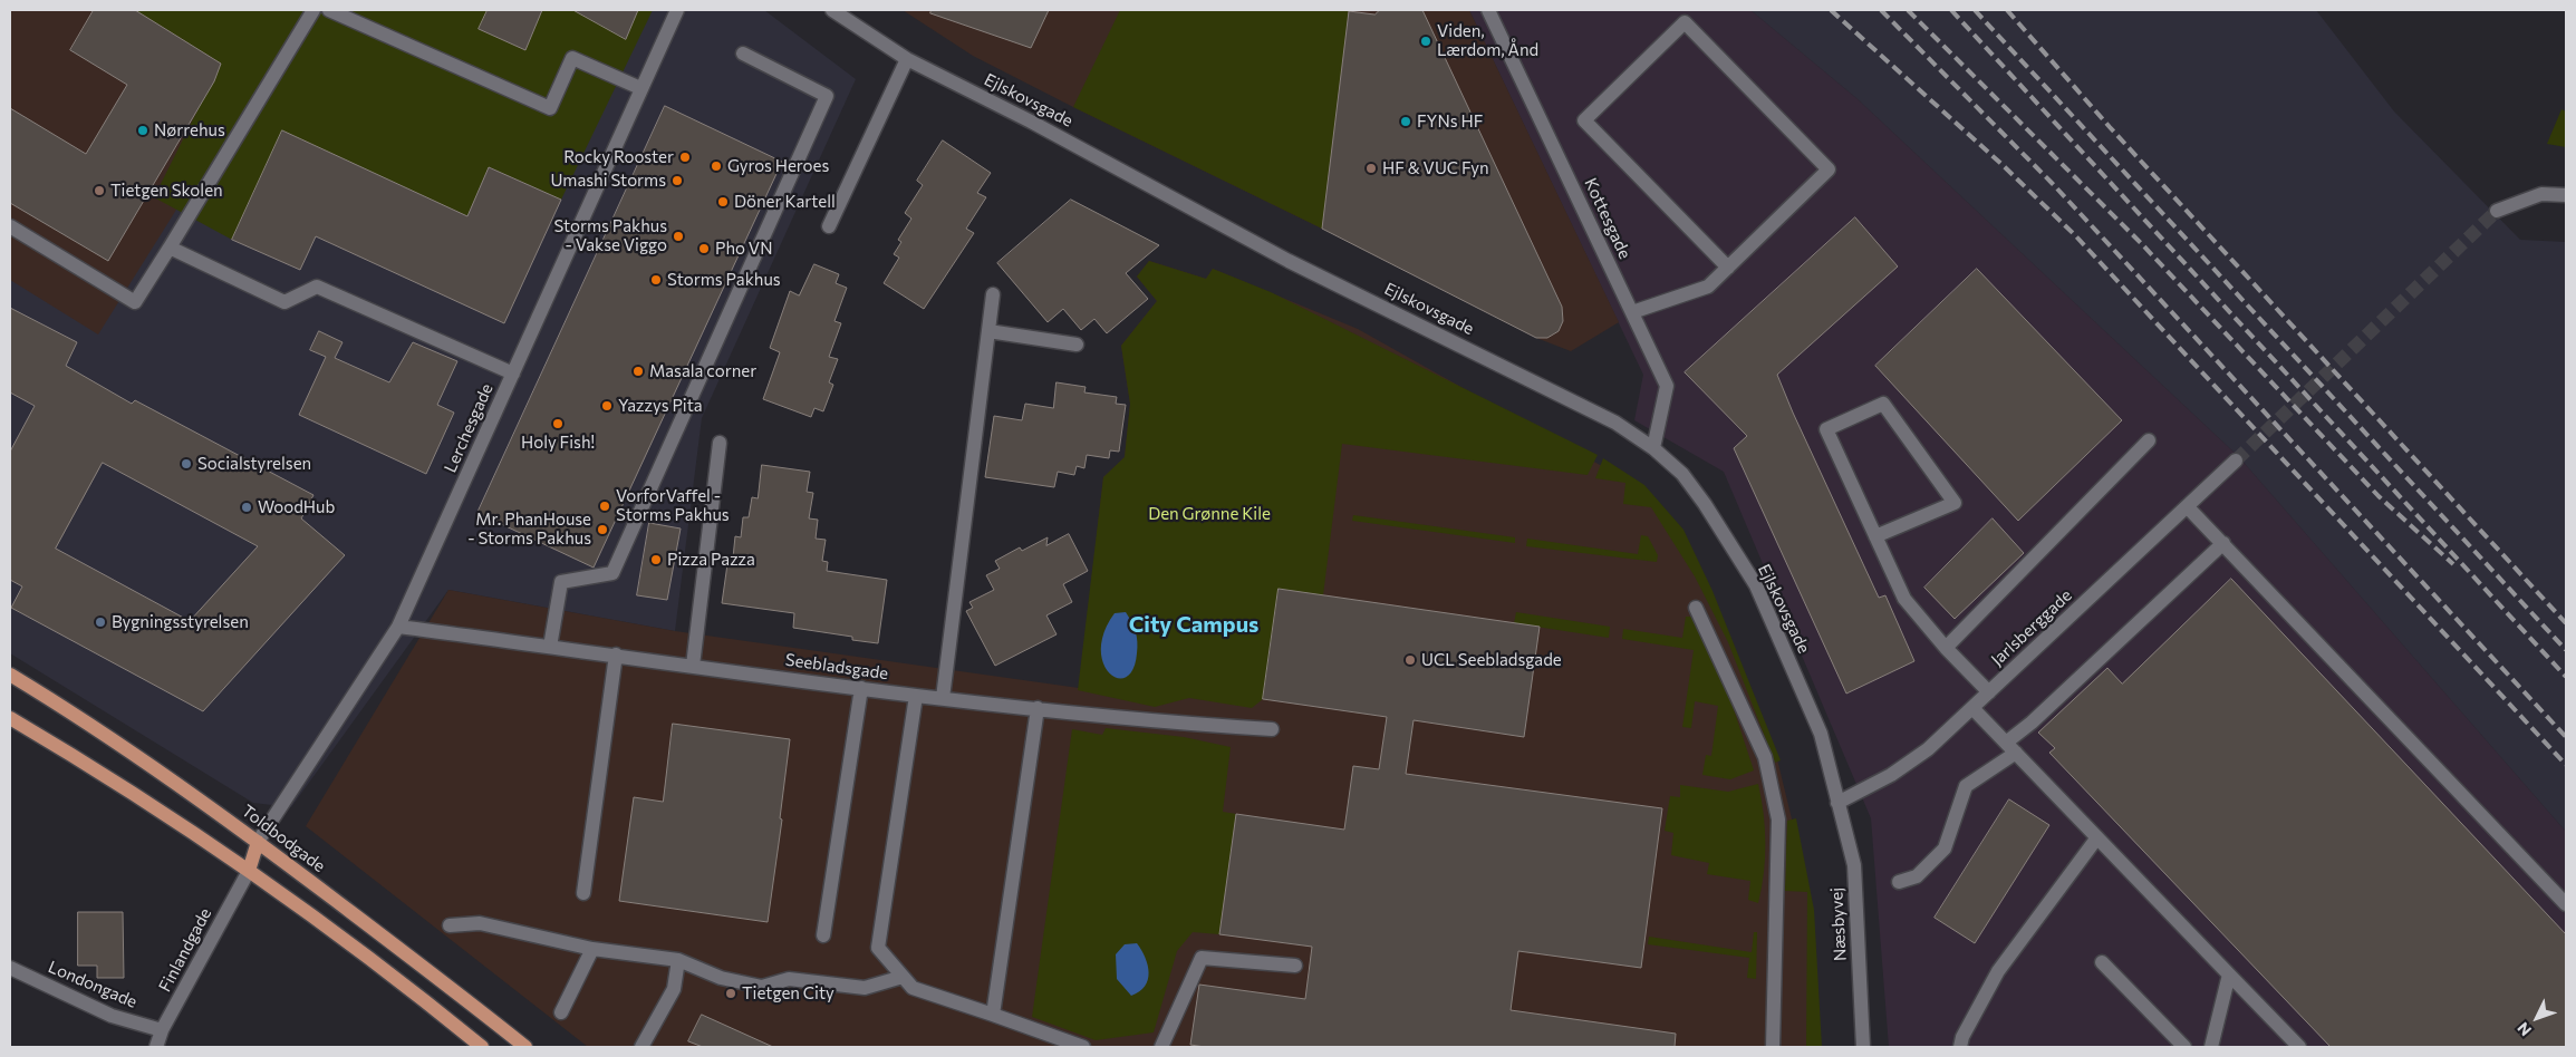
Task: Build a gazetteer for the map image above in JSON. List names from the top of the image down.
{
  "streets": {
    "main road": ["Toldbodgade"],
    "street": [
      "Ejlskovsgade",
      "Kottesgade",
      "Lerchesgade",
      "Jarlsberggade",
      "Seebladsgade",
      "Næsbyvej",
      "Finlandgade",
      "Londongade"
    ]
  },
  "crossings": [
    ["Ejlskovsgade", "Kottesgade"],
    ["Ejlskovsgade", "Jarlsberggade"],
    ["Ejlskovsgade", "Næsbyvej"],
    ["Lerchesgade", "Seebladsgade"],
    ["Lerchesgade", "Toldbodgade"],
    ["Jarlsberggade", "Næsbyvej"],
    ["Finlandgade", "Londongade"]
  ],
  "districts": ["City Campus"],
  "parks": ["Den Grønne Kile"],
  "places": [
    "Viden, Lærdom, Ånd",
    "FYNs HF",
    "Nørrehus",
    "Rocky Rooster",
    "Gyros Heroes",
    "HF & VUC Fyn",
    "Umashi Storms",
    "Tietgen Skolen",
    "Döner Kartell",
    "Storms Pakhus - Vakse Viggo",
    "Pho VN",
    "Storms Pakhus",
    "Masala corner",
    "Yazzys Pita",
    "Holy Fish!",
    "Socialstyrelsen",
    "VorforVaffel - Storms Pakhus",
    "WoodHub",
    "Mr. PhanHouse - Storms Pakhus",
    "Pizza Pazza",
    "Bygningsstyrelsen",
    "UCL Seebladsgade",
    "Tietgen City"
  ],
  "north": "bottom left"
}
